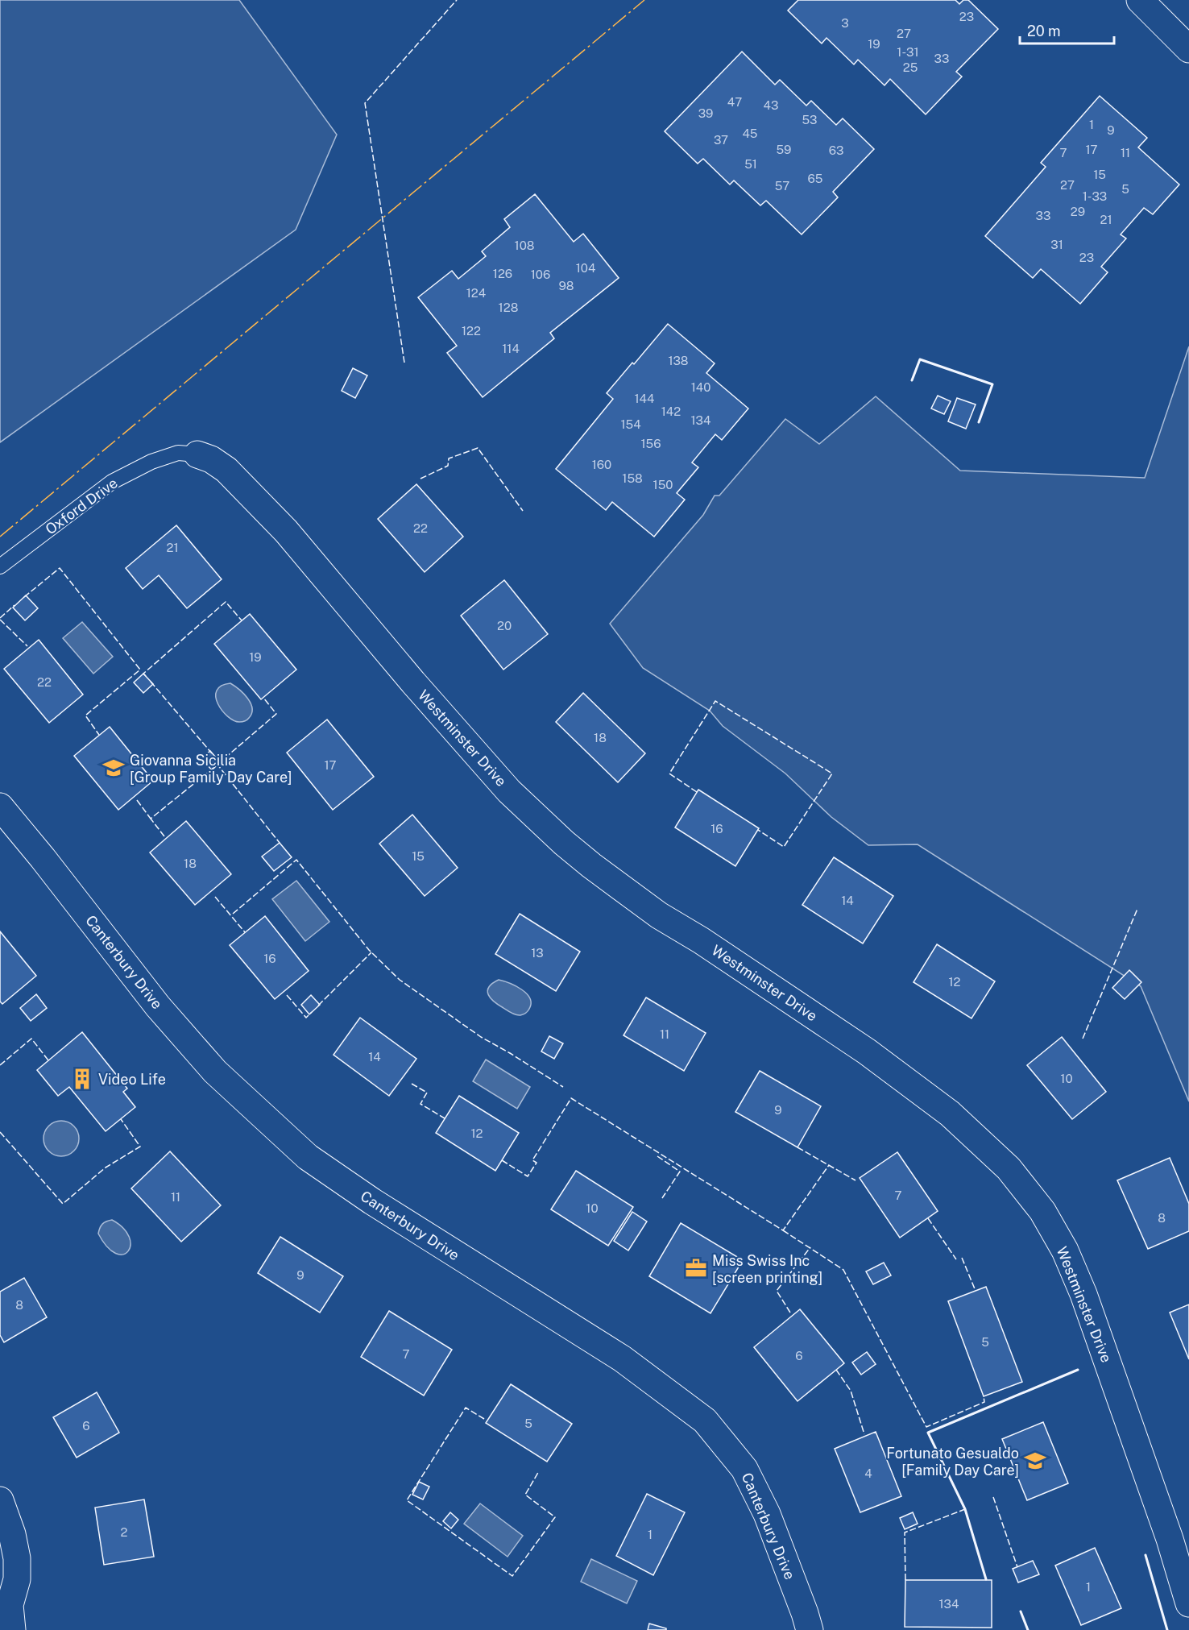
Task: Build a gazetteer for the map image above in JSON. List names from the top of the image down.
{
  "streets": {
    "street": ["Westminster Drive", "Canterbury Drive"],
    "lane": ["Oxford Drive"]
  },
  "crossings": [
    ["Oxford Drive", "Westminster Drive"]
  ],
  "places": {
    "school or university": ["Giovanna Sicilia [Group Family Day Care]", "Fortunato Gesualdo [Family Day Care]"],
    "building": ["Video Life"],
    "office": ["Miss Swiss Inc [screen printing]"]
  },
  "house_numbers": [
    "23",
    "3",
    "27",
    "19",
    "1-31",
    "33",
    "25",
    "47",
    "43",
    "39",
    "53",
    "1",
    "9",
    "45",
    "37",
    "59",
    "17",
    "63",
    "7",
    "11",
    "51",
    "15",
    "65",
    "27",
    "57",
    "5",
    "1-33",
    "29",
    "33",
    "21",
    "31",
    "108",
    "23",
    "104",
    "126",
    "106",
    "98",
    "124",
    "128",
    "122",
    "114",
    "138",
    "140",
    "144",
    "142",
    "134",
    "154",
    "156",
    "160",
    "158",
    "150",
    "22",
    "21",
    "20",
    "19",
    "22",
    "18",
    "17",
    "16",
    "15",
    "18",
    "14",
    "13",
    "16",
    "12",
    "11",
    "14",
    "10",
    "9",
    "12",
    "7",
    "11",
    "10",
    "8",
    "9",
    "8",
    "5",
    "7",
    "6",
    "5",
    "6",
    "4",
    "2",
    "1",
    "1",
    "134"
  ],
  "scale_bar": "20 m"
}
